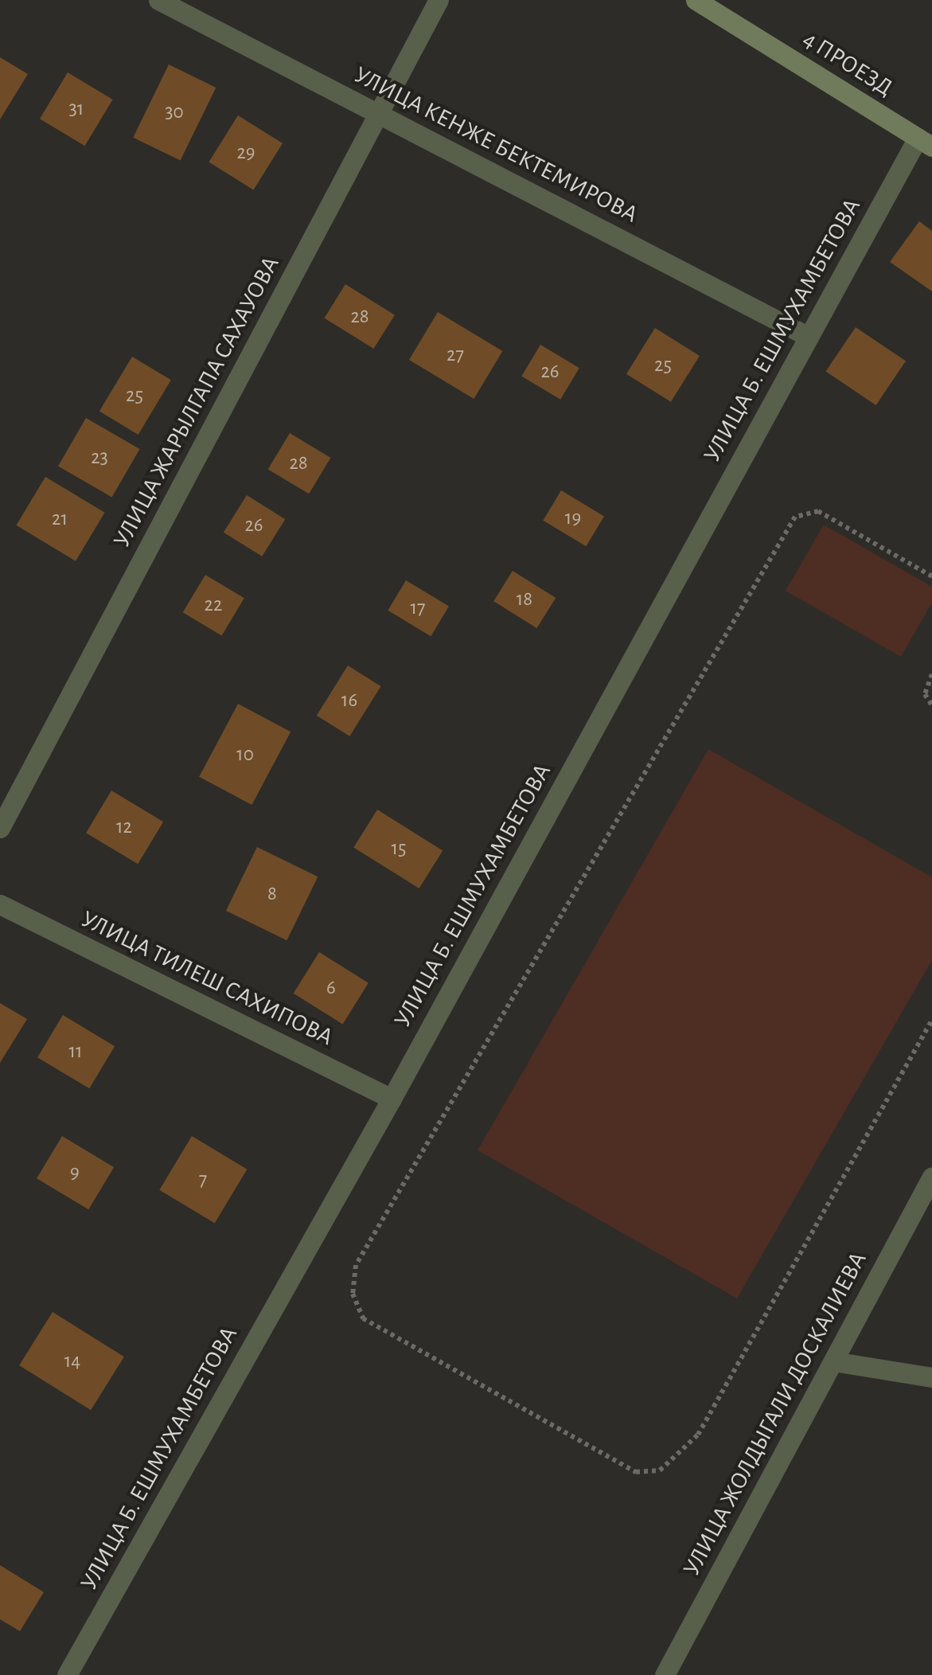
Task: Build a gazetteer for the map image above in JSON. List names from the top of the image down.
{
  "streets": {
    "street": [
      "4 ПРОЕЗД",
      "УЛИЦА КЕНЖЕ БЕКТЕМИРОВА",
      "УЛИЦА Б. ЕШМУХАМБЕТОВА",
      "УЛИЦА ЖАРЫЛГАПА САХАУОВА",
      "УЛИЦА ТИЛЕШ САХИПОВА",
      "УЛИЦА ЖОЛДЫГАЛИ ДОСКАЛИЕВА"
    ]
  },
  "crossings": [
    ["4 ПРОЕЗД", "УЛИЦА Б. ЕШМУХАМБЕТОВА"],
    ["УЛИЦА КЕНЖЕ БЕКТЕМИРОВА", "УЛИЦА Б. ЕШМУХАМБЕТОВА"],
    ["УЛИЦА КЕНЖЕ БЕКТЕМИРОВА", "УЛИЦА ЖАРЫЛГАПА САХАУОВА"],
    ["УЛИЦА Б. ЕШМУХАМБЕТОВА", "УЛИЦА ТИЛЕШ САХИПОВА"]
  ],
  "house_numbers": [
    "31",
    "30",
    "29",
    "28",
    "27",
    "25",
    "26",
    "25",
    "23",
    "28",
    "19",
    "21",
    "26",
    "18",
    "22",
    "17",
    "16",
    "10",
    "12",
    "15",
    "8",
    "6",
    "11",
    "9",
    "7",
    "14"
  ]
}
